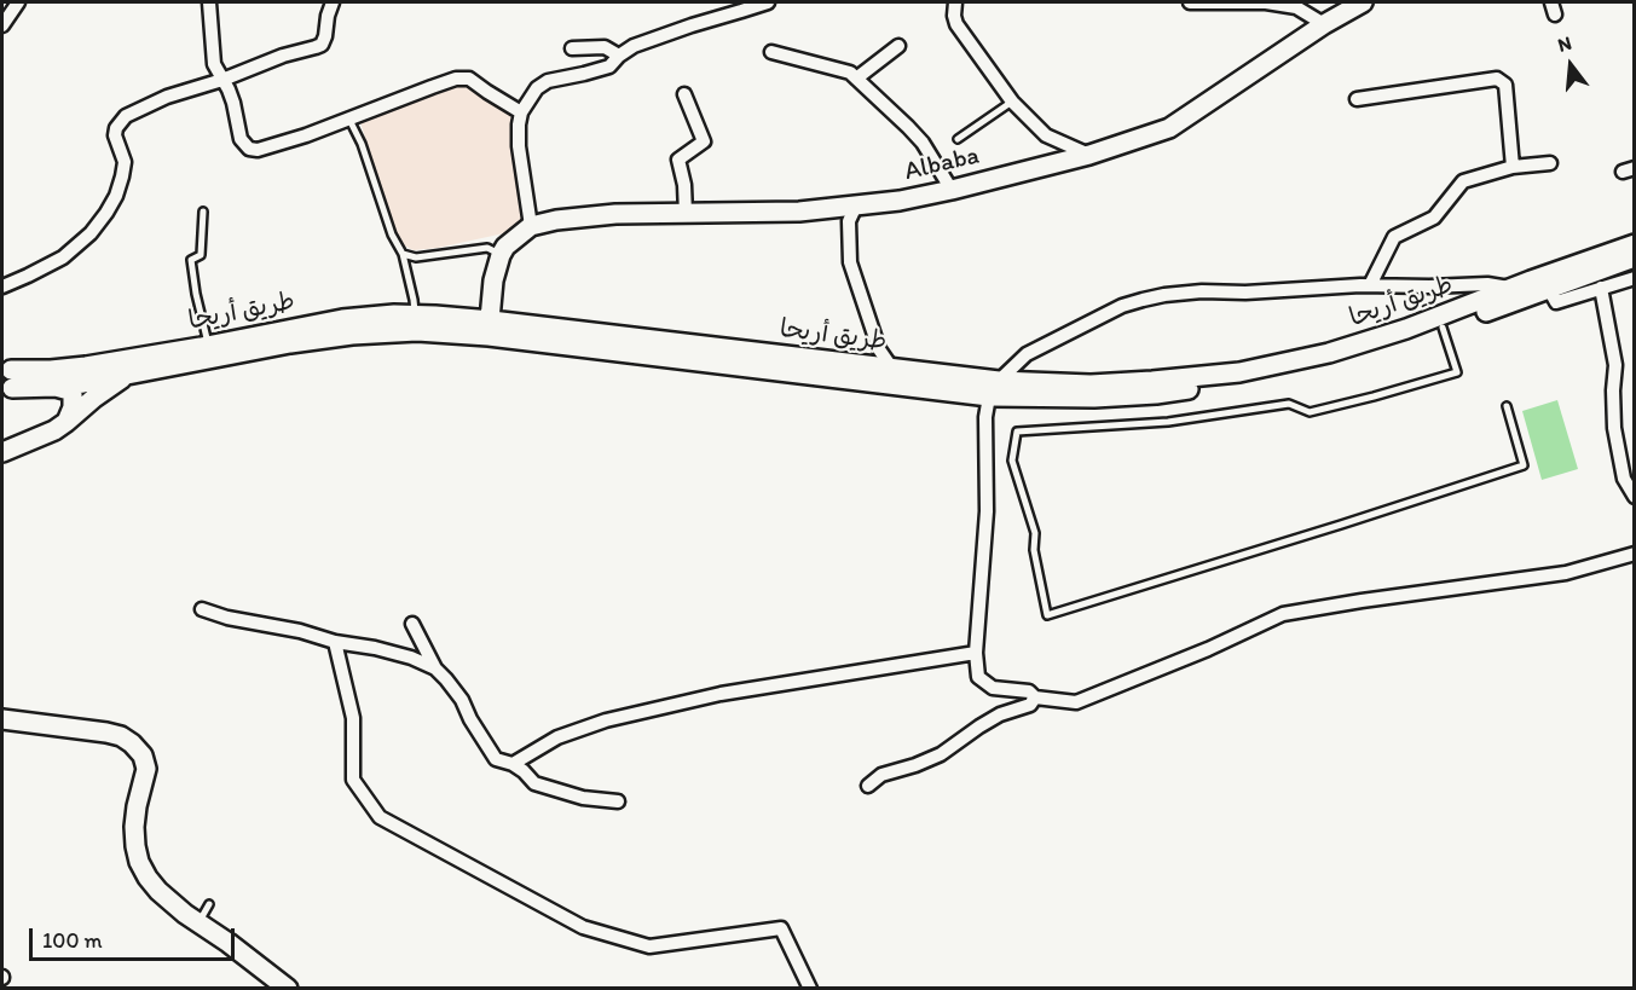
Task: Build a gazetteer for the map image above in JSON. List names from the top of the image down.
{
  "streets": {
    "main road": ["Albaba", "طريق أريحا"]
  },
  "scale_bar": "100 m",
  "north": "top"
}
